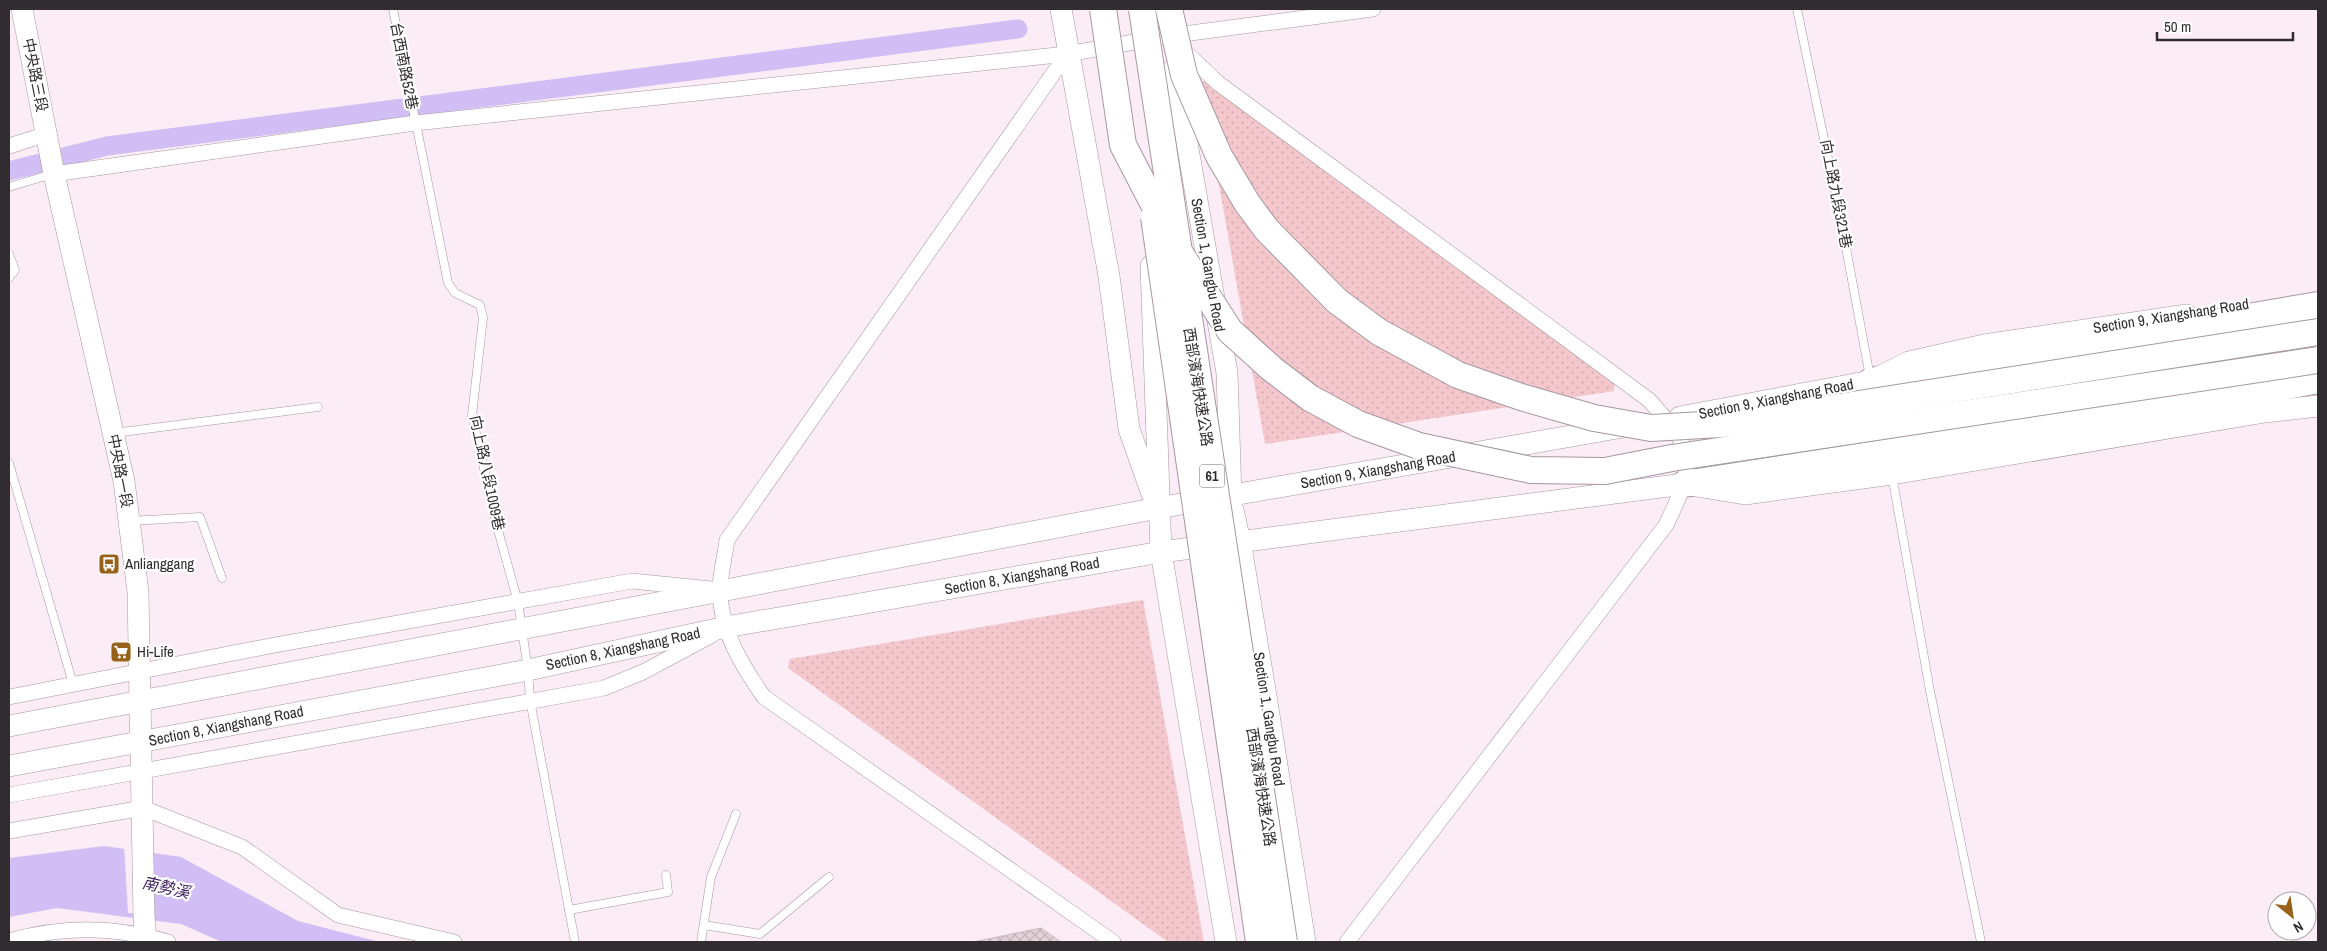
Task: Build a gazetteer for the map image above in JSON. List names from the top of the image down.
{
  "streets": {
    "highway": ["西部濱海快速公路", "61"],
    "main road": [
      "中央路三段",
      "Section 1, Gangbu Road",
      "Section 9, Xiangshang Road",
      "中央路一段",
      "Section 8, Xiangshang Road"
    ],
    "lane": ["台西南路52巷", "向上路九段321巷", "向上路八段1009巷"]
  },
  "crossings": [
    ["台西南路52巷", "向上路八段1009巷"],
    ["中央路三段", "中央路一段"],
    ["向上路九段321巷", "Section 9, Xiangshang Road"],
    ["Section 1, Gangbu Road", "Section 9, Xiangshang Road"],
    ["Section 1, Gangbu Road", "Section 8, Xiangshang Road"],
    ["中央路一段", "Section 8, Xiangshang Road"],
    ["向上路八段1009巷", "Section 8, Xiangshang Road"]
  ],
  "water": ["南勢溪"],
  "places": {
    "bus stop": ["Anlianggang"],
    "supermarket": ["Hi-Life"]
  },
  "scale_bar": "50 m",
  "north": "bottom right"
}
